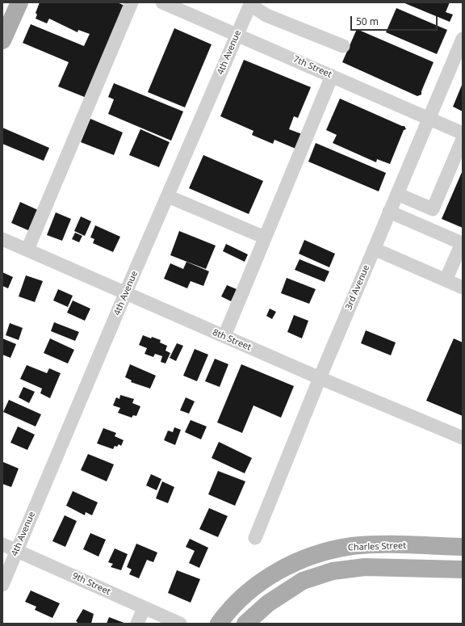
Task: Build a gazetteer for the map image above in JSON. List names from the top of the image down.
{
  "streets": {
    "main road": ["Charles Street"],
    "street": [
      "4th Avenue",
      "7th Street",
      "3rd Avenue",
      "8th Street",
      "9th Street"
    ]
  },
  "crossings": [
    ["4th Avenue", "7th Street"],
    ["4th Avenue", "8th Street"],
    ["4th Avenue", "9th Street"],
    ["7th Street", "3rd Avenue"],
    ["3rd Avenue", "8th Street"]
  ],
  "scale_bar": "50 m"
}
